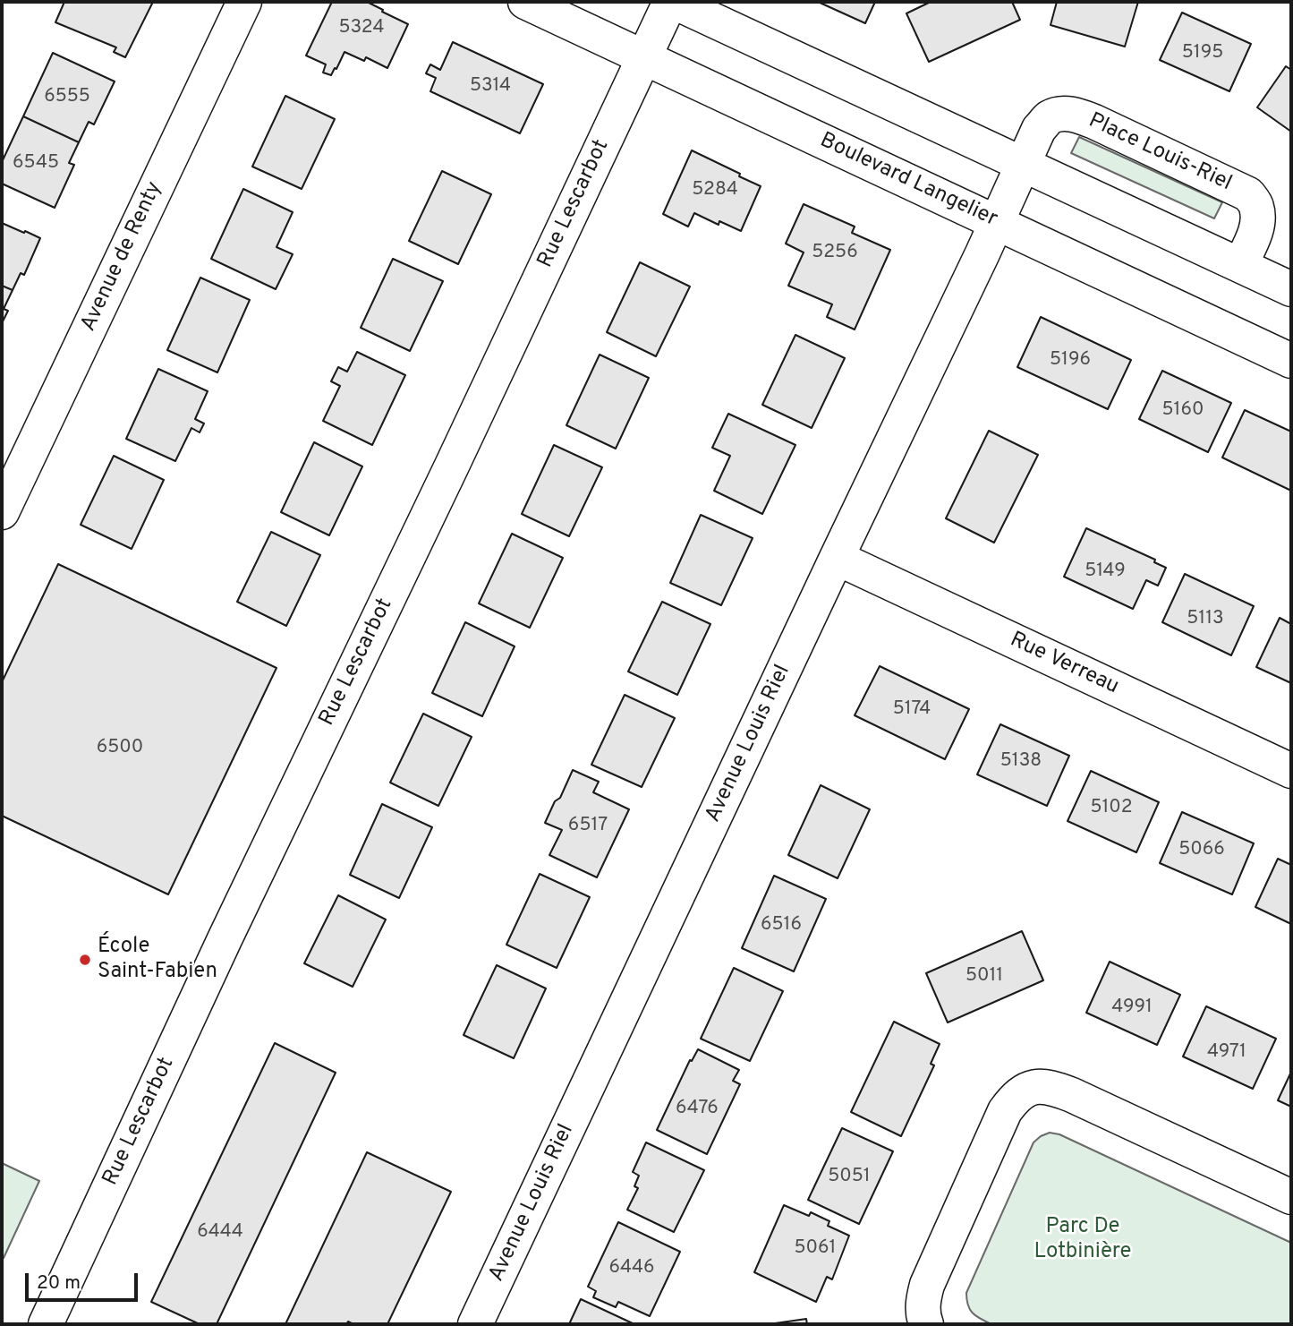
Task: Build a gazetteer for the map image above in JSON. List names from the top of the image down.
{
  "streets": {
    "street": [
      "Place Louis-Riel",
      "Boulevard Langelier",
      "Rue Lescarbot",
      "Avenue de Renty",
      "Rue Verreau",
      "Avenue Louis Riel"
    ]
  },
  "crossings": [
    ["Place Louis-Riel", "Avenue Louis Riel"],
    ["Boulevard Langelier", "Rue Lescarbot"],
    ["Boulevard Langelier", "Avenue Louis Riel"],
    ["Rue Verreau", "Avenue Louis Riel"]
  ],
  "parks": ["Parc De Lotbinière"],
  "places": ["École Saint-Fabien"],
  "house_numbers": [
    "5324",
    "5195",
    "5314",
    "6555",
    "6545",
    "5284",
    "5256",
    "5196",
    "5160",
    "5149",
    "5113",
    "5174",
    "6500",
    "5138",
    "5102",
    "6517",
    "5066",
    "6516",
    "5011",
    "4991",
    "4971",
    "6476",
    "5051",
    "6444",
    "5061",
    "6446"
  ],
  "scale_bar": "20 m"
}
